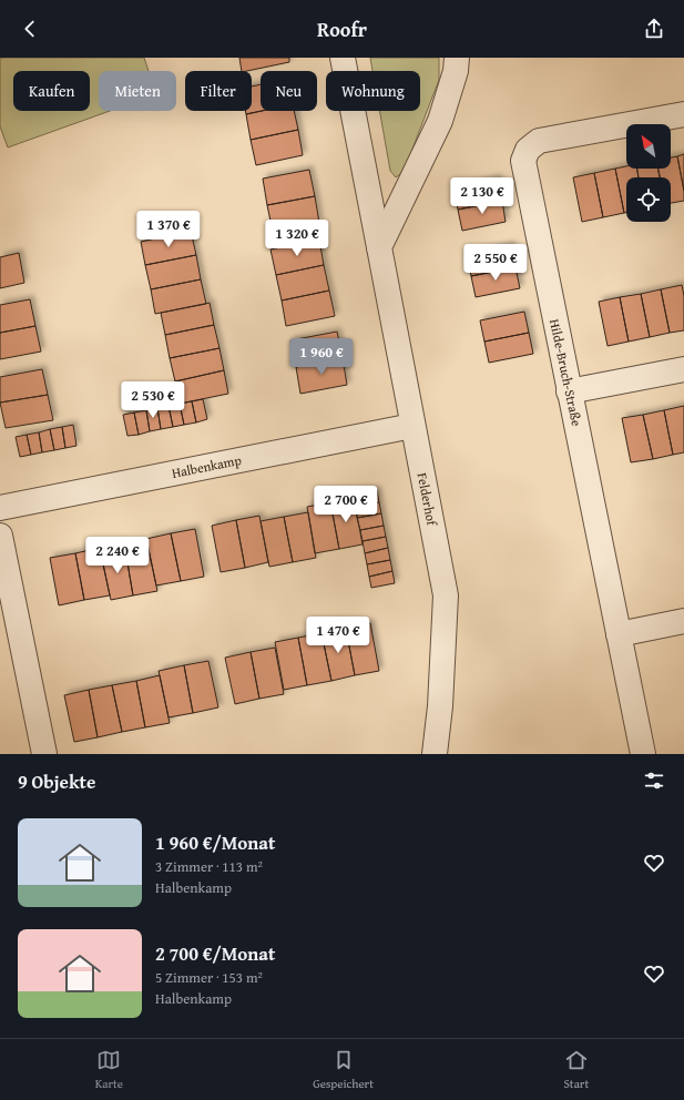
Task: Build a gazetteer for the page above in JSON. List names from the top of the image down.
{
  "streets": {
    "street": ["Hilde-Bruch-Straße", "Halbenkamp", "Felderhof"]
  },
  "crossings": [
    ["Halbenkamp", "Felderhof"]
  ],
  "north": "top left",
  "page": {
    "header": "Roofr",
    "chip": [
      "Kaufen",
      "Mieten",
      "Filter",
      "Neu",
      "Wohnung"
    ],
    "price": [
      "2 130 €",
      "1 370 €",
      "1 320 €",
      "2 550 €",
      "1 960 €",
      "2 530 €",
      "2 700 €",
      "2 240 €",
      "1 470 €"
    ],
    "heading": "9 Objekte",
    "list": [
      {
        "name": "1 960 €/Monat",
        "note": "3 Zimmer · 113 m² · Halbenkamp"
      },
      {
        "name": "2 700 €/Monat",
        "note": "5 Zimmer · 153 m² · Halbenkamp"
      }
    ],
    "tabs": ["Karte", "Gespeichert", "Start"]
  }
}
